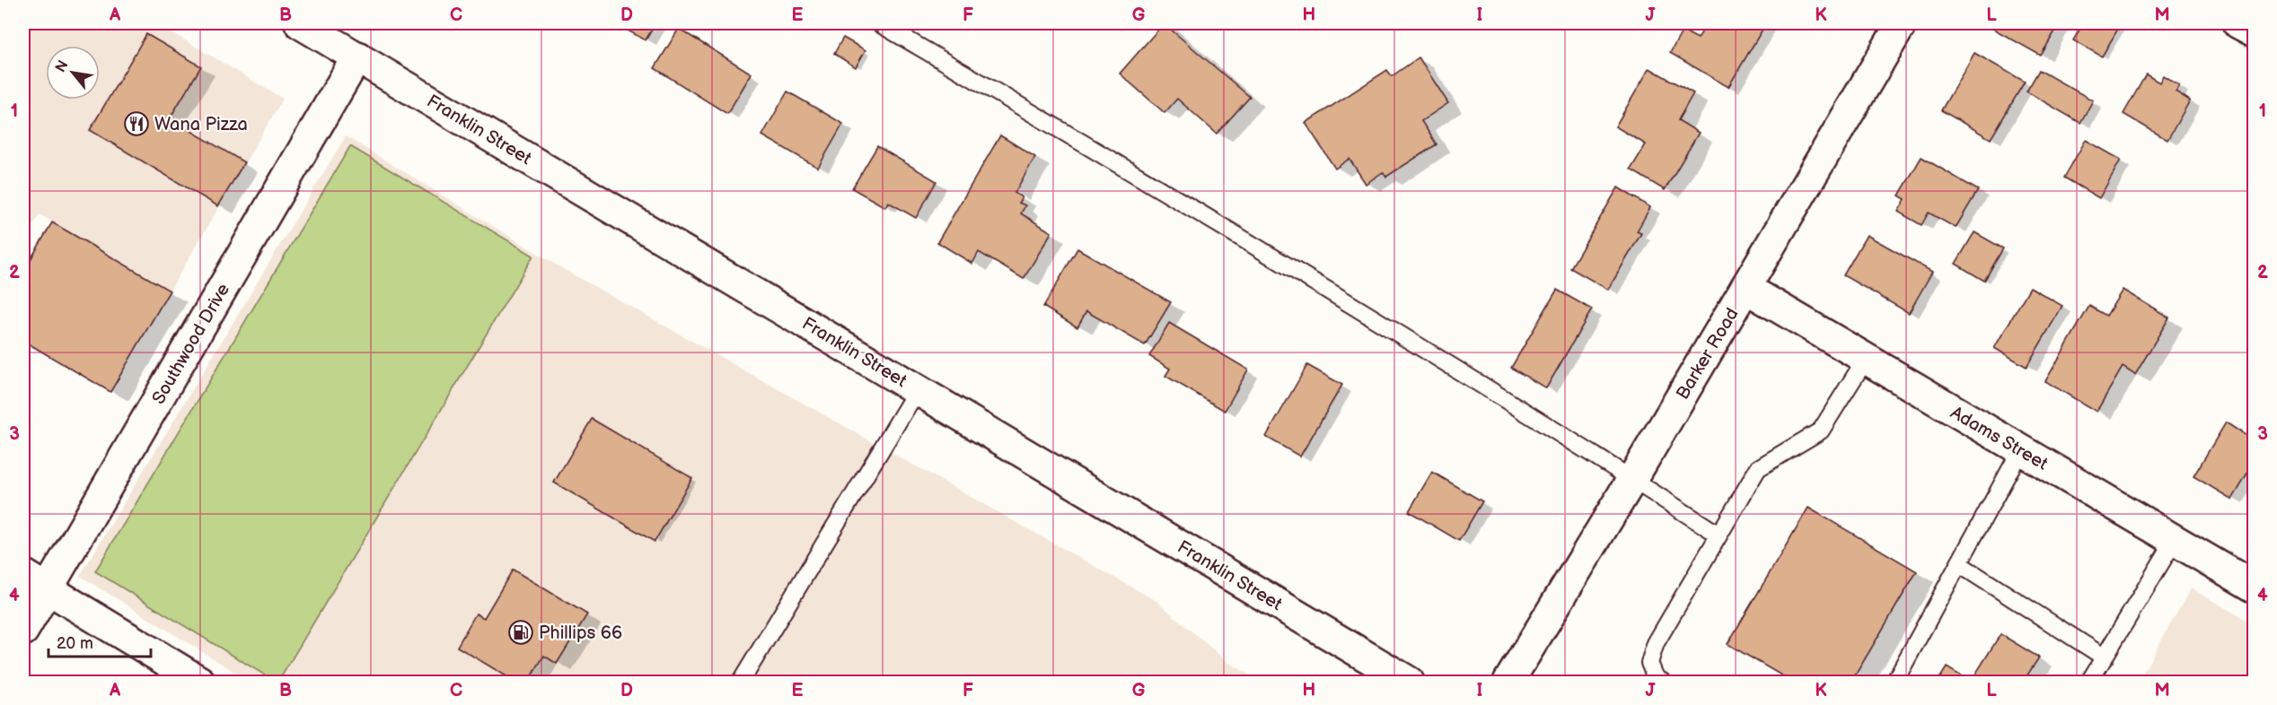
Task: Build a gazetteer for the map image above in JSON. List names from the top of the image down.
{
  "streets": {
    "street": [
      "Franklin Street",
      "Southwood Drive",
      "Barker Road",
      "Adams Street"
    ]
  },
  "crossings": [
    ["Franklin Street", "Southwood Drive"],
    ["Barker Road", "Adams Street"]
  ],
  "places": {
    "restaurant": ["Wana Pizza"],
    "fuel station": ["Phillips 66"]
  },
  "scale_bar": "20 m",
  "north": "top left",
  "grid": {
    "columns": [
      "A",
      "B",
      "C",
      "D",
      "E",
      "F",
      "G",
      "H",
      "I",
      "J",
      "K",
      "L",
      "M"
    ],
    "rows": [
      "1",
      "2",
      "3",
      "4"
    ]
  }
}
